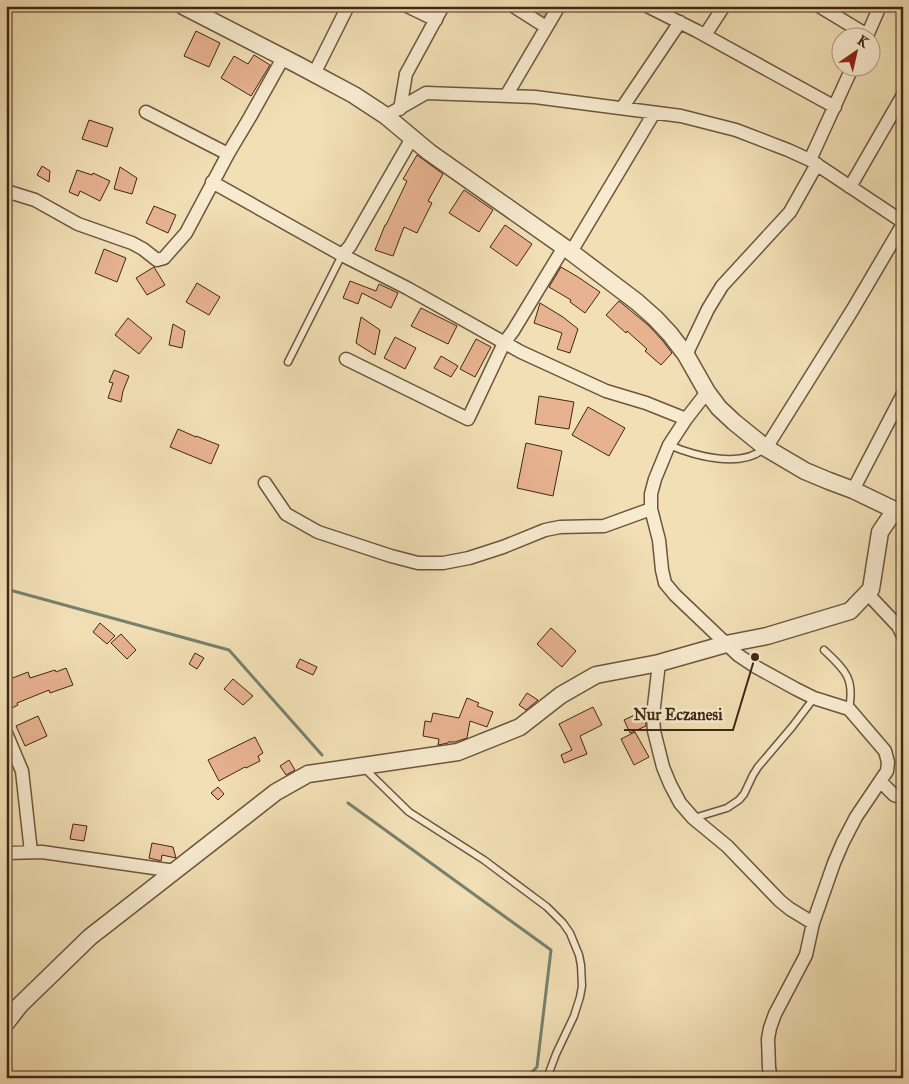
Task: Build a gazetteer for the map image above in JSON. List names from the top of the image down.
{
  "places": ["Nur Eczanesi"],
  "north": "top right"
}
